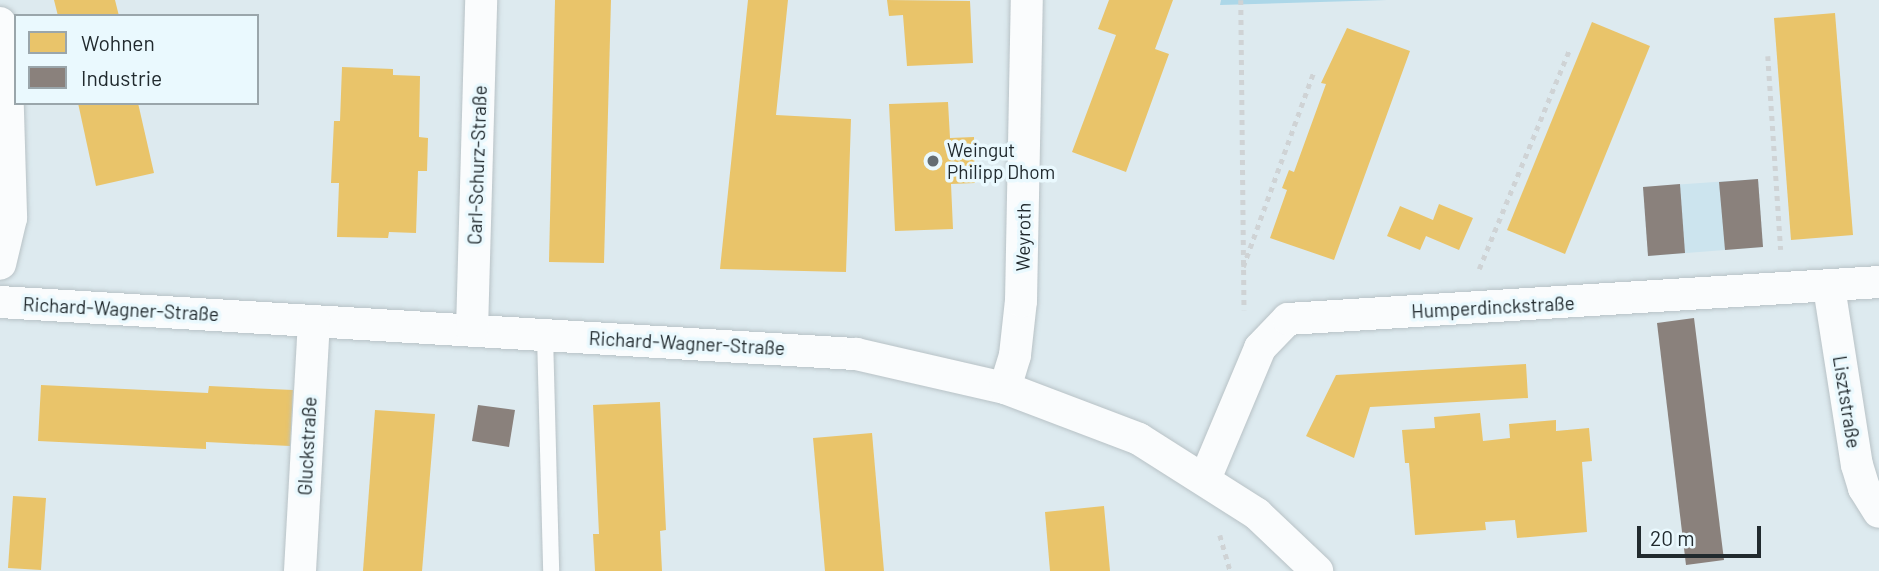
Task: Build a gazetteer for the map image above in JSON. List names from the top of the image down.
{
  "streets": {
    "street": [
      "Carl-Schurz-Straße",
      "Weyroth",
      "Humperdinckstraße",
      "Richard-Wagner-Straße",
      "Lisztstraße",
      "Gluckstraße"
    ]
  },
  "crossings": [
    ["Carl-Schurz-Straße", "Richard-Wagner-Straße"],
    ["Weyroth", "Richard-Wagner-Straße"],
    ["Humperdinckstraße", "Richard-Wagner-Straße"],
    ["Humperdinckstraße", "Lisztstraße"],
    ["Richard-Wagner-Straße", "Gluckstraße"]
  ],
  "places": ["Weingut Philipp Dhom"],
  "legend": ["Wohnen", "Industrie"],
  "scale_bar": "20 m"
}
